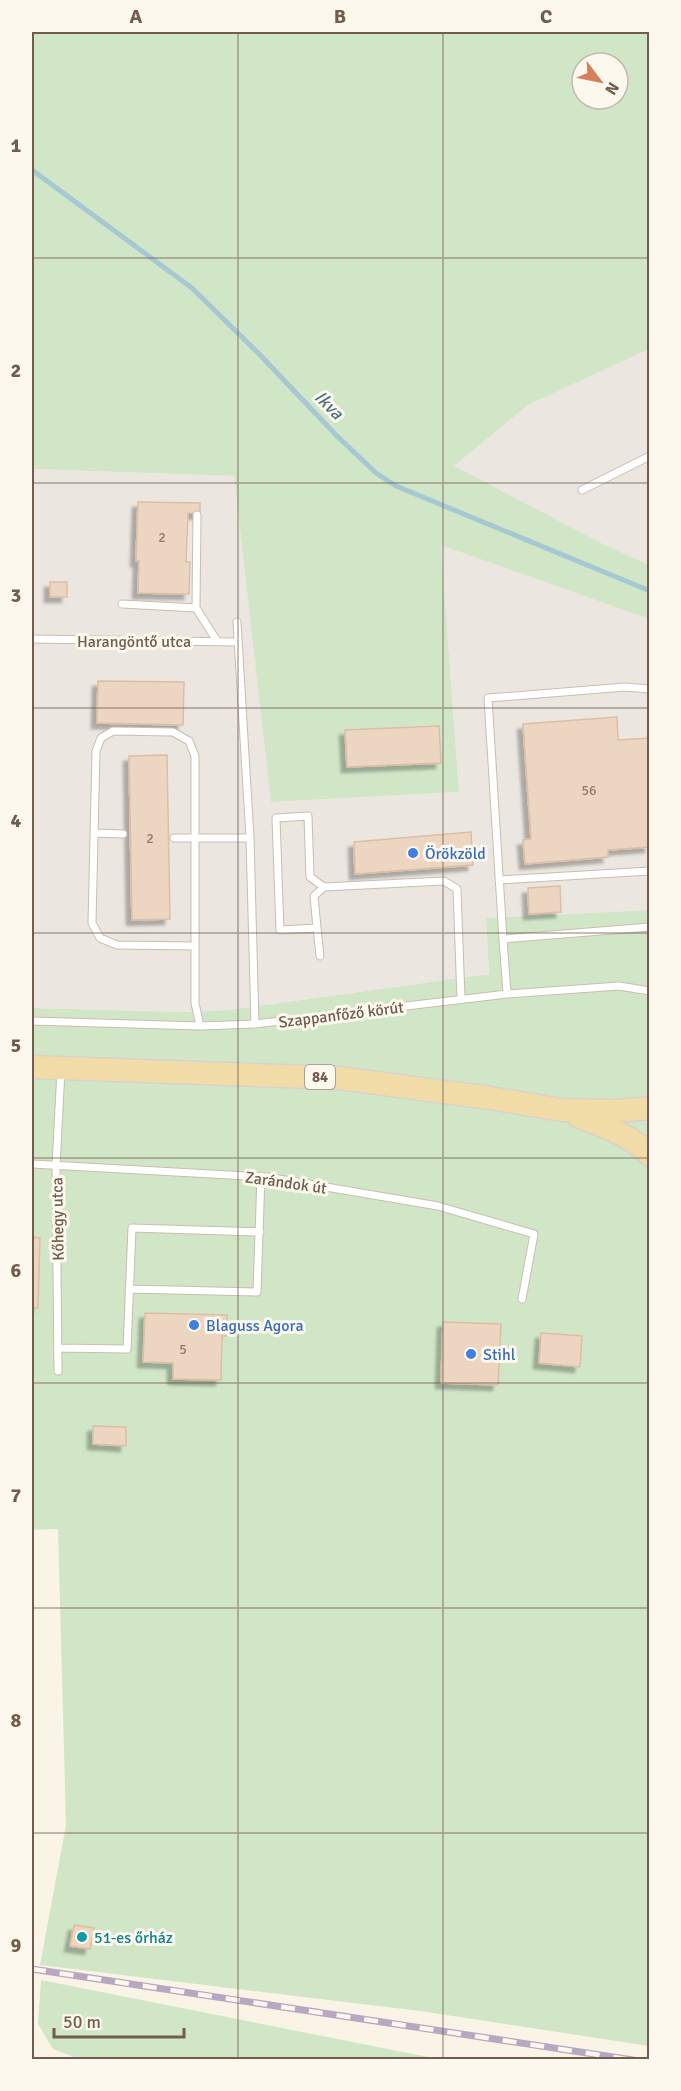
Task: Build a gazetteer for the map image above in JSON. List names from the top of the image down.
{
  "streets": {
    "main road": ["84"],
    "lane": [
      "Harangöntő utca",
      "Szappanfőző körút",
      "Zarándok út",
      "Kőhegy utca"
    ]
  },
  "crossings": [
    ["84", "Kőhegy utca"],
    ["Zarándok út", "Kőhegy utca"]
  ],
  "water": ["Ikva"],
  "places": [
    "Örökzöld",
    "Blaguss Agora",
    "Stihl",
    "51-es őrház"
  ],
  "house_numbers": [
    "2",
    "56",
    "2",
    "5"
  ],
  "scale_bar": "50 m",
  "north": "bottom right",
  "grid": {
    "columns": ["A", "B", "C"],
    "rows": [
      "1",
      "2",
      "3",
      "4",
      "5",
      "6",
      "7",
      "8",
      "9"
    ]
  }
}
